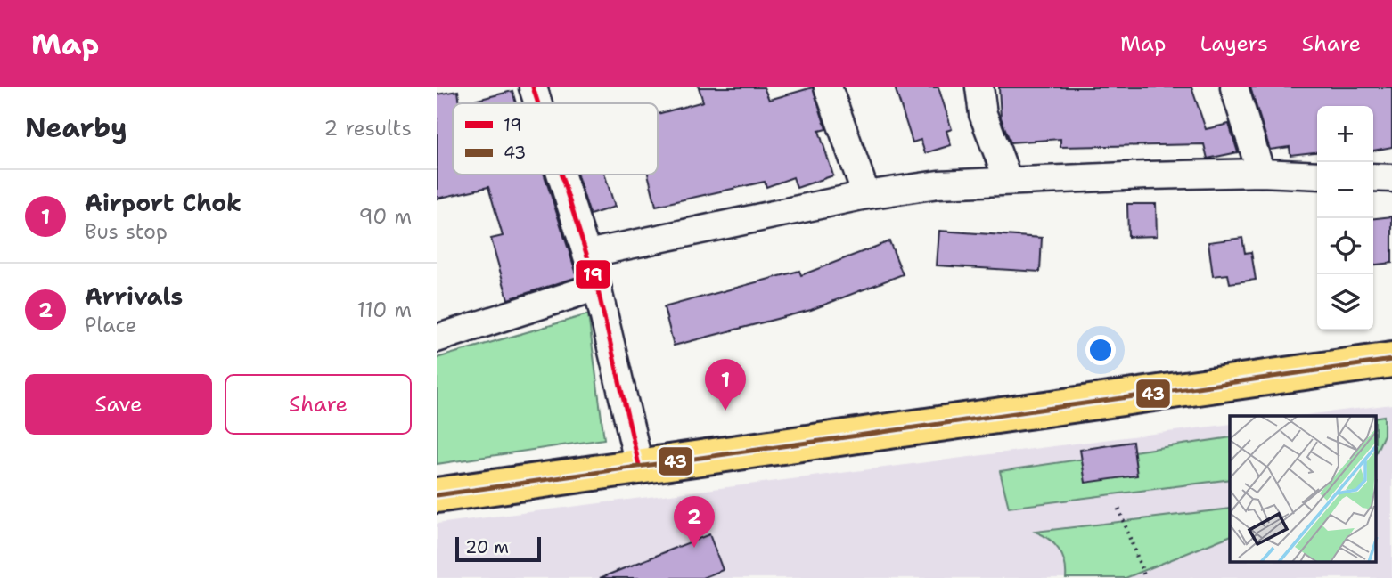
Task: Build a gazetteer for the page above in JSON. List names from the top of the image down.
{
  "lines": ["transit line 19", "transit line 43"],
  "legend": ["19", "43"],
  "scale_bar": "20 m",
  "page": {
    "header": "Map",
    "nav": ["Map", "Layers", "Share"],
    "heading": ["Nearby", "2 results"],
    "map_buttons": ["+", "−"],
    "list": [
      {
        "mark": "1",
        "name": "Airport Chok",
        "note": "Bus stop",
        "value": "90 m"
      },
      {
        "mark": "2",
        "name": "Arrivals",
        "note": "Place",
        "value": "110 m"
      }
    ],
    "buttons": ["Save", "Share"],
    "pins": ["1", "2"],
    "scale": "20 m"
  }
}
